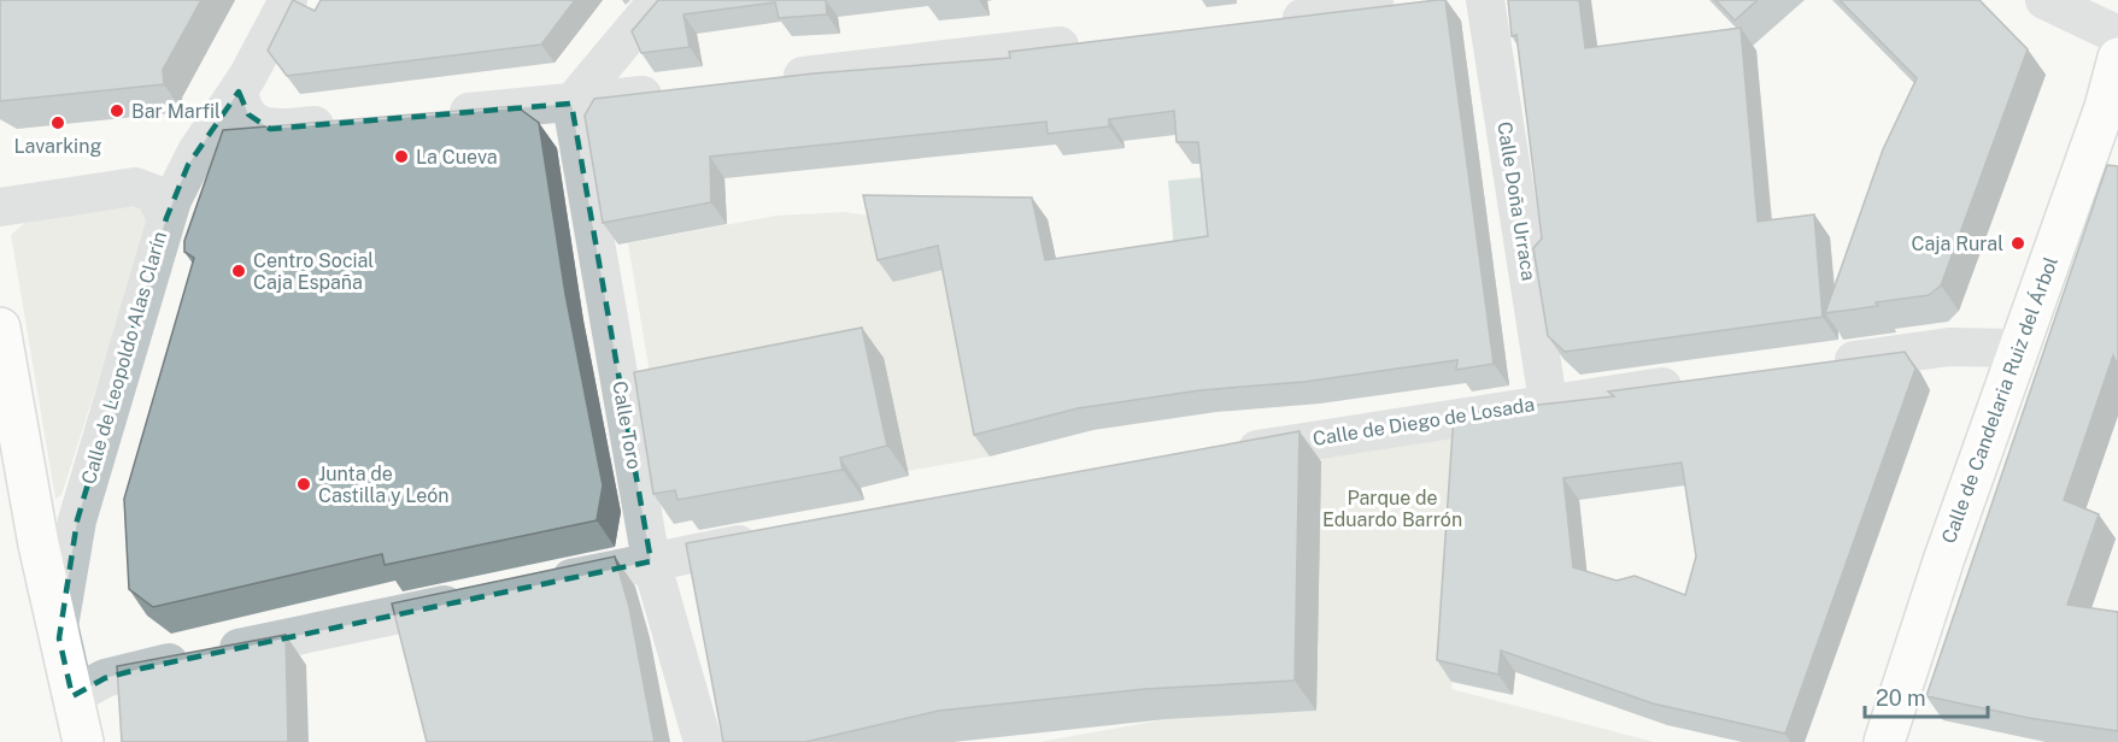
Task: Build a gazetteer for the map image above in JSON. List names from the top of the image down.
{
  "streets": {
    "street": [
      "Calle Doña Urraca",
      "Calle de Leopoldo Alas Clarín",
      "Calle de Candelaria Ruiz del Árbol",
      "Calle de Diego de Losada",
      "Calle Toro"
    ]
  },
  "crossings": [
    ["Calle Doña Urraca", "Calle de Diego de Losada"]
  ],
  "parks": ["Parque de Eduardo Barrón"],
  "places": [
    "Bar Marfil",
    "Lavarking",
    "La Cueva",
    "Caja Rural",
    "Centro Social Caja España",
    "Junta de Castilla y León"
  ],
  "scale_bar": "20 m"
}
